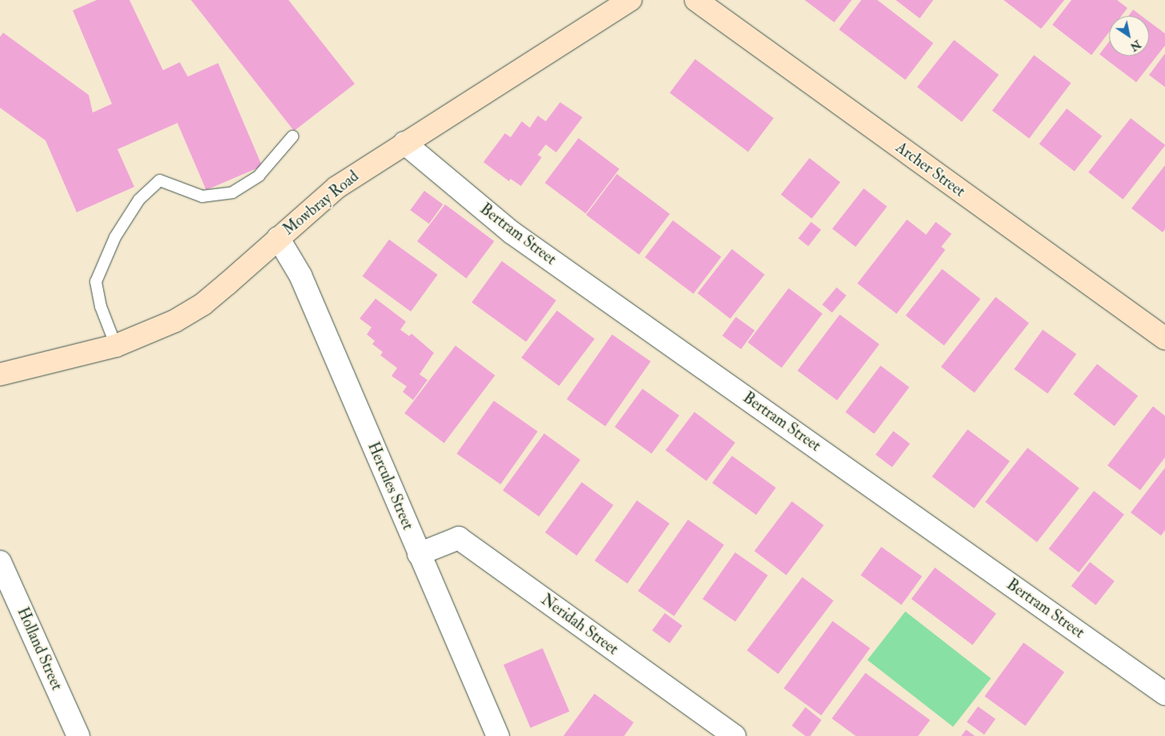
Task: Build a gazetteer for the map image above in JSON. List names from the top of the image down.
{
  "streets": {
    "main road": ["Archer Street", "Mowbray Road"],
    "street": [
      "Bertram Street",
      "Hercules Street",
      "Neridah Street",
      "Holland Street"
    ]
  },
  "crossings": [
    ["Mowbray Road", "Bertram Street"],
    ["Mowbray Road", "Hercules Street"],
    ["Hercules Street", "Neridah Street"]
  ],
  "north": "bottom right"
}
